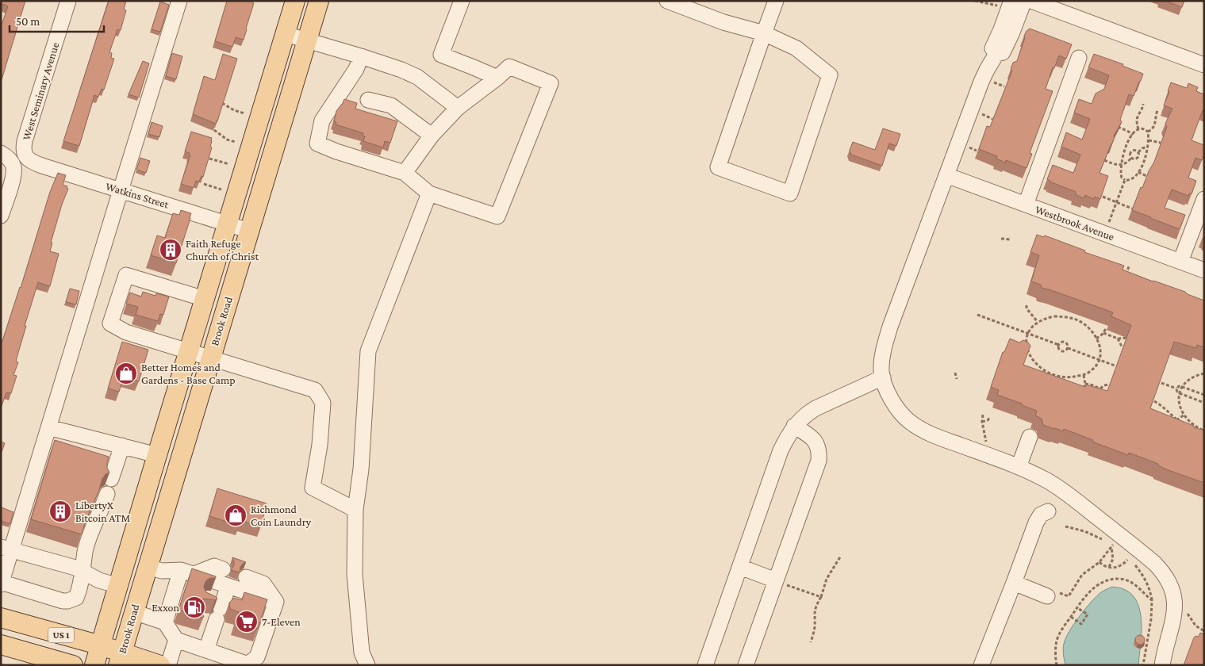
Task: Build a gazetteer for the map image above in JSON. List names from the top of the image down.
{
  "streets": {
    "main road": ["Brook Road", "US 1"],
    "street": ["West Seminary Avenue", "Watkins Street", "Westbrook Avenue"]
  },
  "crossings": [
    ["West Seminary Avenue", "Watkins Street"],
    ["Watkins Street", "Brook Road"],
    ["Brook Road", "US 1"]
  ],
  "places": {
    "building": ["Faith Refuge Church of Christ", "LibertyX Bitcoin ATM"],
    "shop": ["Better Homes and Gardens - Base Camp", "Richmond Coin Laundry"],
    "fuel station": ["Exxon"],
    "supermarket": ["7-Eleven"]
  },
  "scale_bar": "50 m"
}
